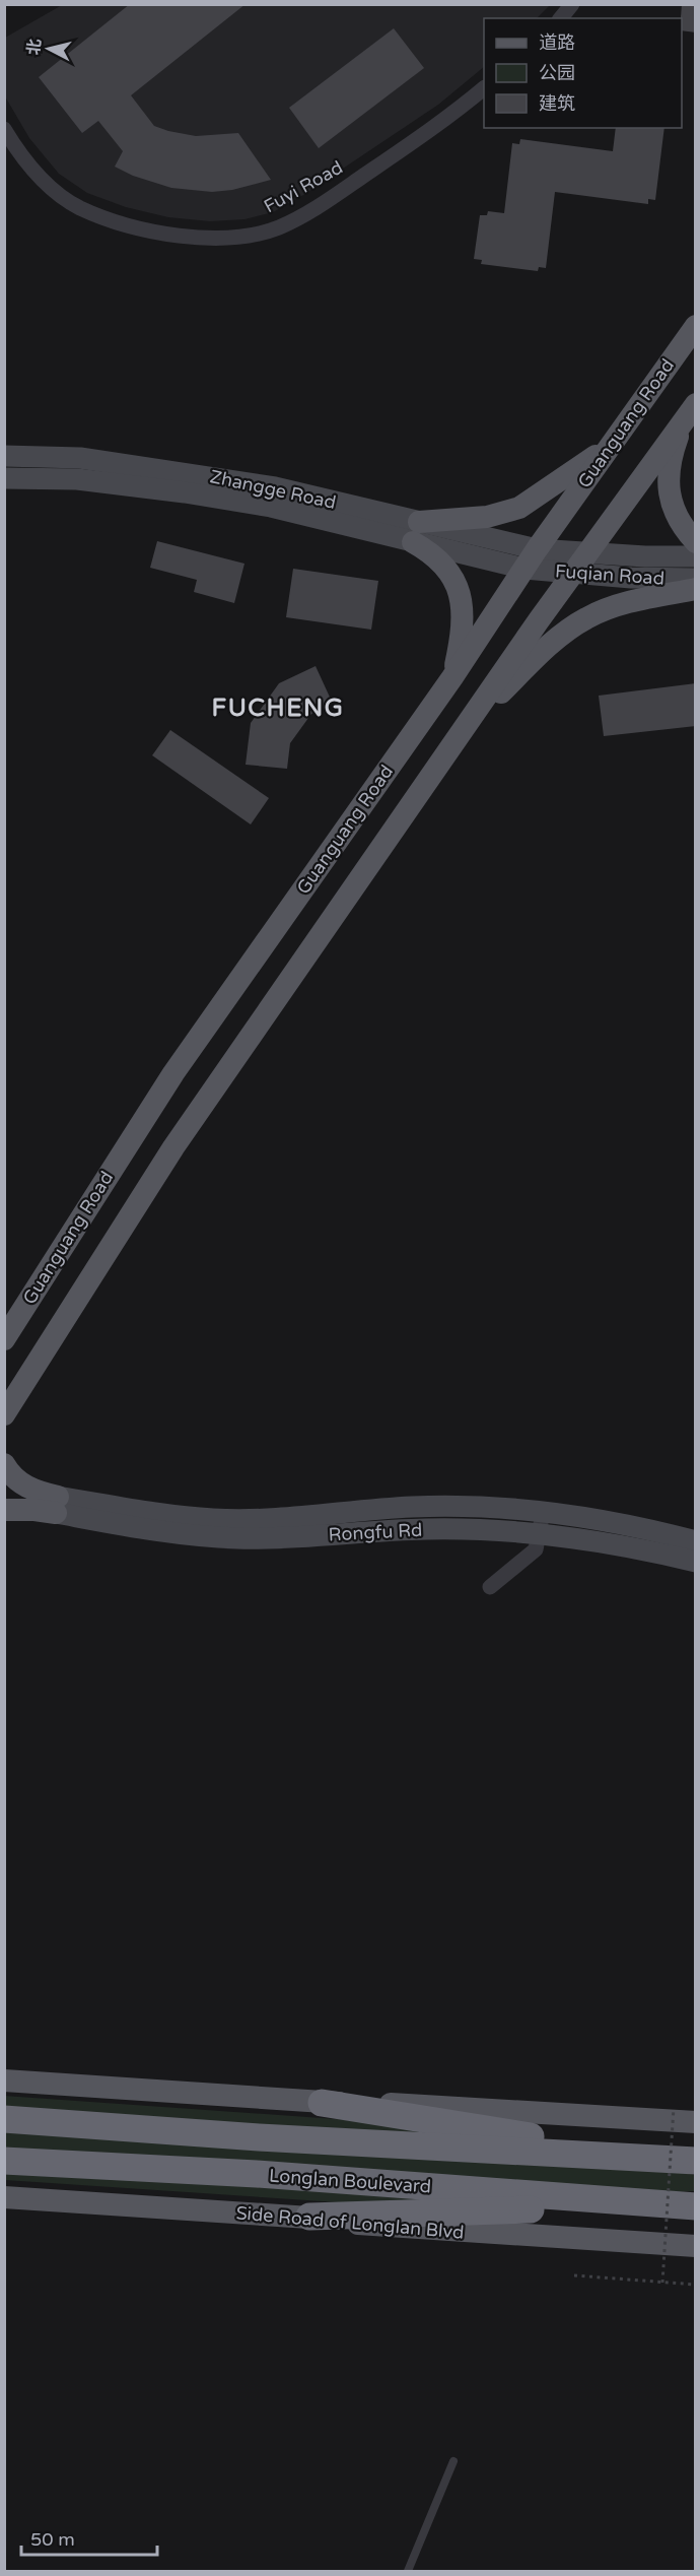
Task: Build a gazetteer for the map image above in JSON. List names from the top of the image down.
{
  "streets": {
    "highway": ["Longlan Boulevard"],
    "main road": [
      "Guanguang Road",
      "Zhangge Road",
      "Fuqian Road",
      "Rongfu Rd",
      "Side Road of Longlan Blvd"
    ],
    "street": ["Fuyi Road"]
  },
  "crossings": [
    ["Guanguang Road", "Zhangge Road"],
    ["Guanguang Road", "Fuqian Road"],
    ["Zhangge Road", "Fuqian Road"]
  ],
  "districts": ["FUCHENG"],
  "legend": ["道路", "公园", "建筑"],
  "scale_bar": "50 m",
  "north": "left"
}
